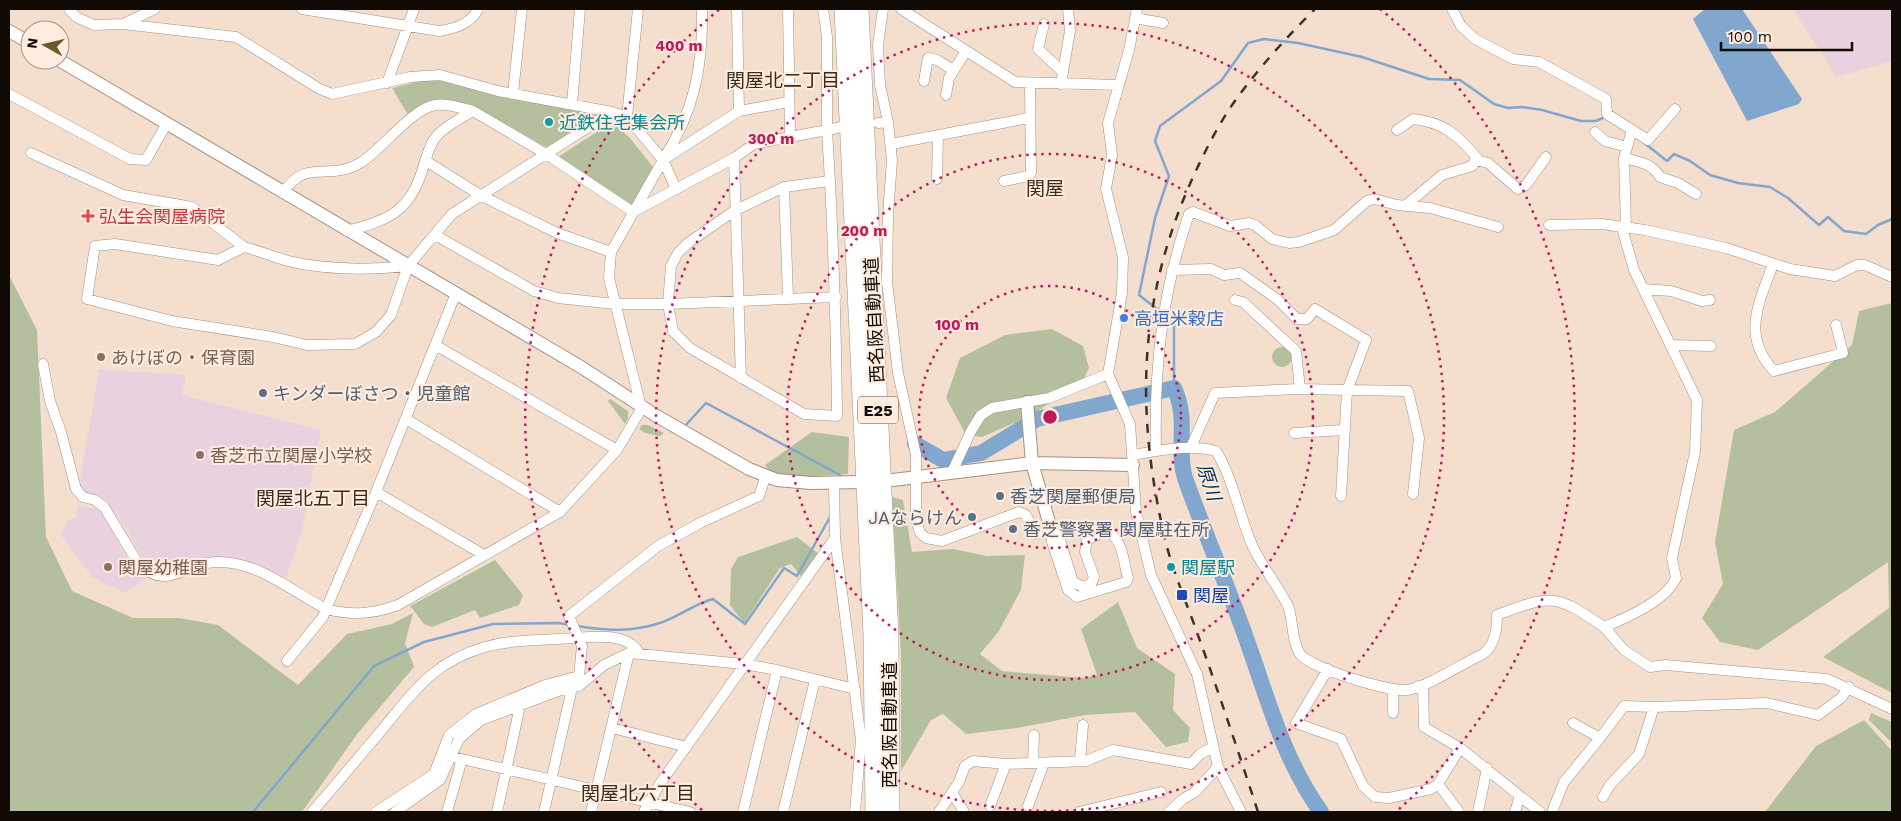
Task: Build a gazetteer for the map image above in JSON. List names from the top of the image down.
{
  "streets": {
    "highway": ["西名阪自動車道", "E25"]
  },
  "districts": [
    "関屋北二丁目",
    "関屋",
    "関屋北五丁目",
    "関屋北六丁目"
  ],
  "water": ["原川"],
  "places": {
    "other": [
      "近鉄住宅集会所",
      "高垣米穀店",
      "あけぼの・保育園",
      "キンダーぼさつ・児童館",
      "香芝市立関屋小学校",
      "香芝関屋郵便局",
      "JAならけん",
      "香芝警察署 関屋駐在所",
      "関屋幼稚園",
      "関屋駅"
    ],
    "health": ["弘生会関屋病院"],
    "transit": ["関屋"]
  },
  "scale_bar": "100 m",
  "north": "left",
  "rings": [
    "400 m",
    "300 m",
    "200 m",
    "100 m"
  ]
}
